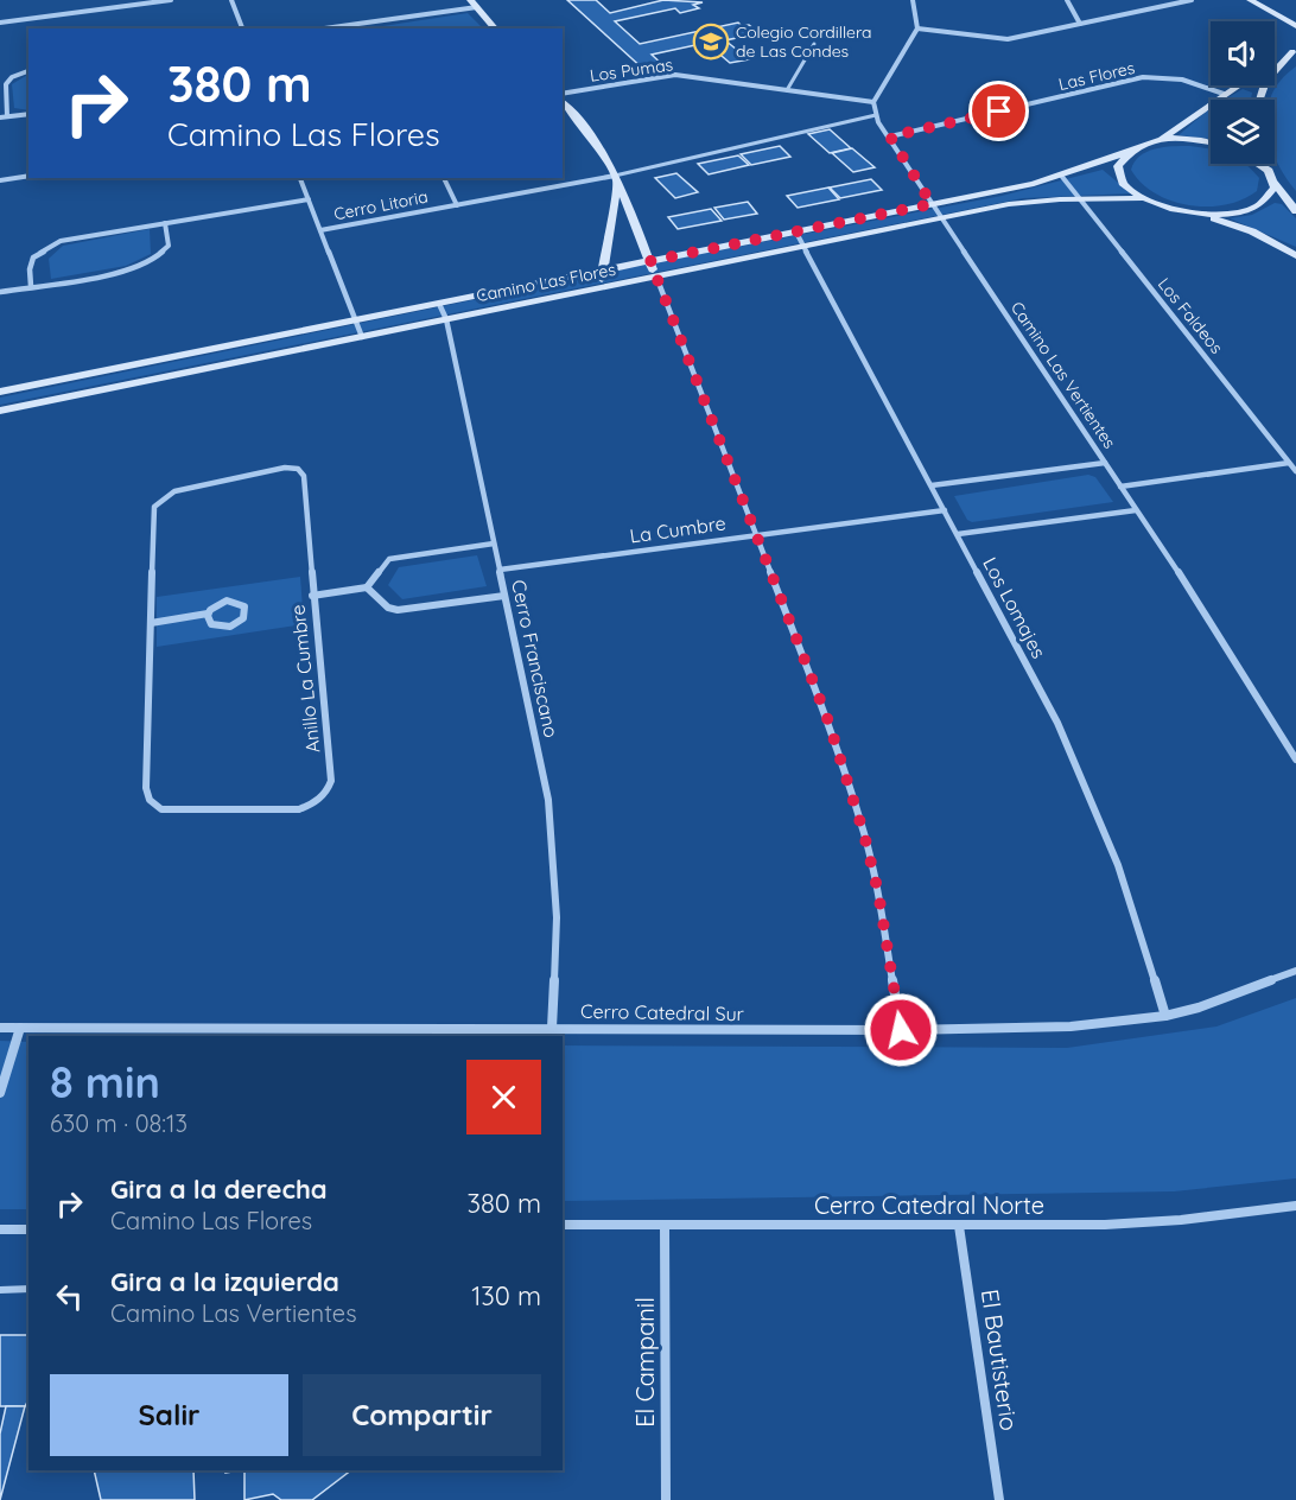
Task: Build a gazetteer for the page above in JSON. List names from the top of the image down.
{
  "streets": {
    "street": [
      "Los Pumas",
      "Las Flores",
      "Cerro Litoria",
      "Camino Las Flores",
      "Los Faldeos",
      "Camino Las Vertientes",
      "La Cumbre",
      "Los Lomajes",
      "Cerro Franciscano",
      "Anillo La Cumbre",
      "Cerro Catedral Sur",
      "Cerro Catedral Norte",
      "El Bautisterio",
      "El Campanil"
    ]
  },
  "crossings": [
    ["Los Pumas", "Camino Las Vertientes"],
    ["Las Flores", "Camino Las Vertientes"],
    ["Camino Las Flores", "Los Faldeos"],
    ["Camino Las Flores", "Camino Las Vertientes"],
    ["Camino Las Flores", "Los Lomajes"],
    ["Camino Las Flores", "Cerro Franciscano"],
    ["La Cumbre", "Los Lomajes"],
    ["La Cumbre", "Cerro Franciscano"],
    ["Los Lomajes", "Cerro Catedral Sur"],
    ["Cerro Franciscano", "Cerro Catedral Sur"],
    ["Cerro Catedral Norte", "El Bautisterio"],
    ["Cerro Catedral Norte", "El Campanil"]
  ],
  "places": {
    "school or university": ["Colegio Cordillera de Las Condes"]
  },
  "page": {
    "turn": ["380 m", "Camino Las Flores"],
    "heading": ["8 min", "630 m · 08:13"],
    "list": [
      {
        "name": "Gira a la derecha",
        "note": "Camino Las Flores",
        "value": "380 m"
      },
      {
        "name": "Gira a la izquierda",
        "note": "Camino Las Vertientes",
        "value": "130 m"
      }
    ],
    "buttons": ["Salir", "Compartir"]
  }
}
